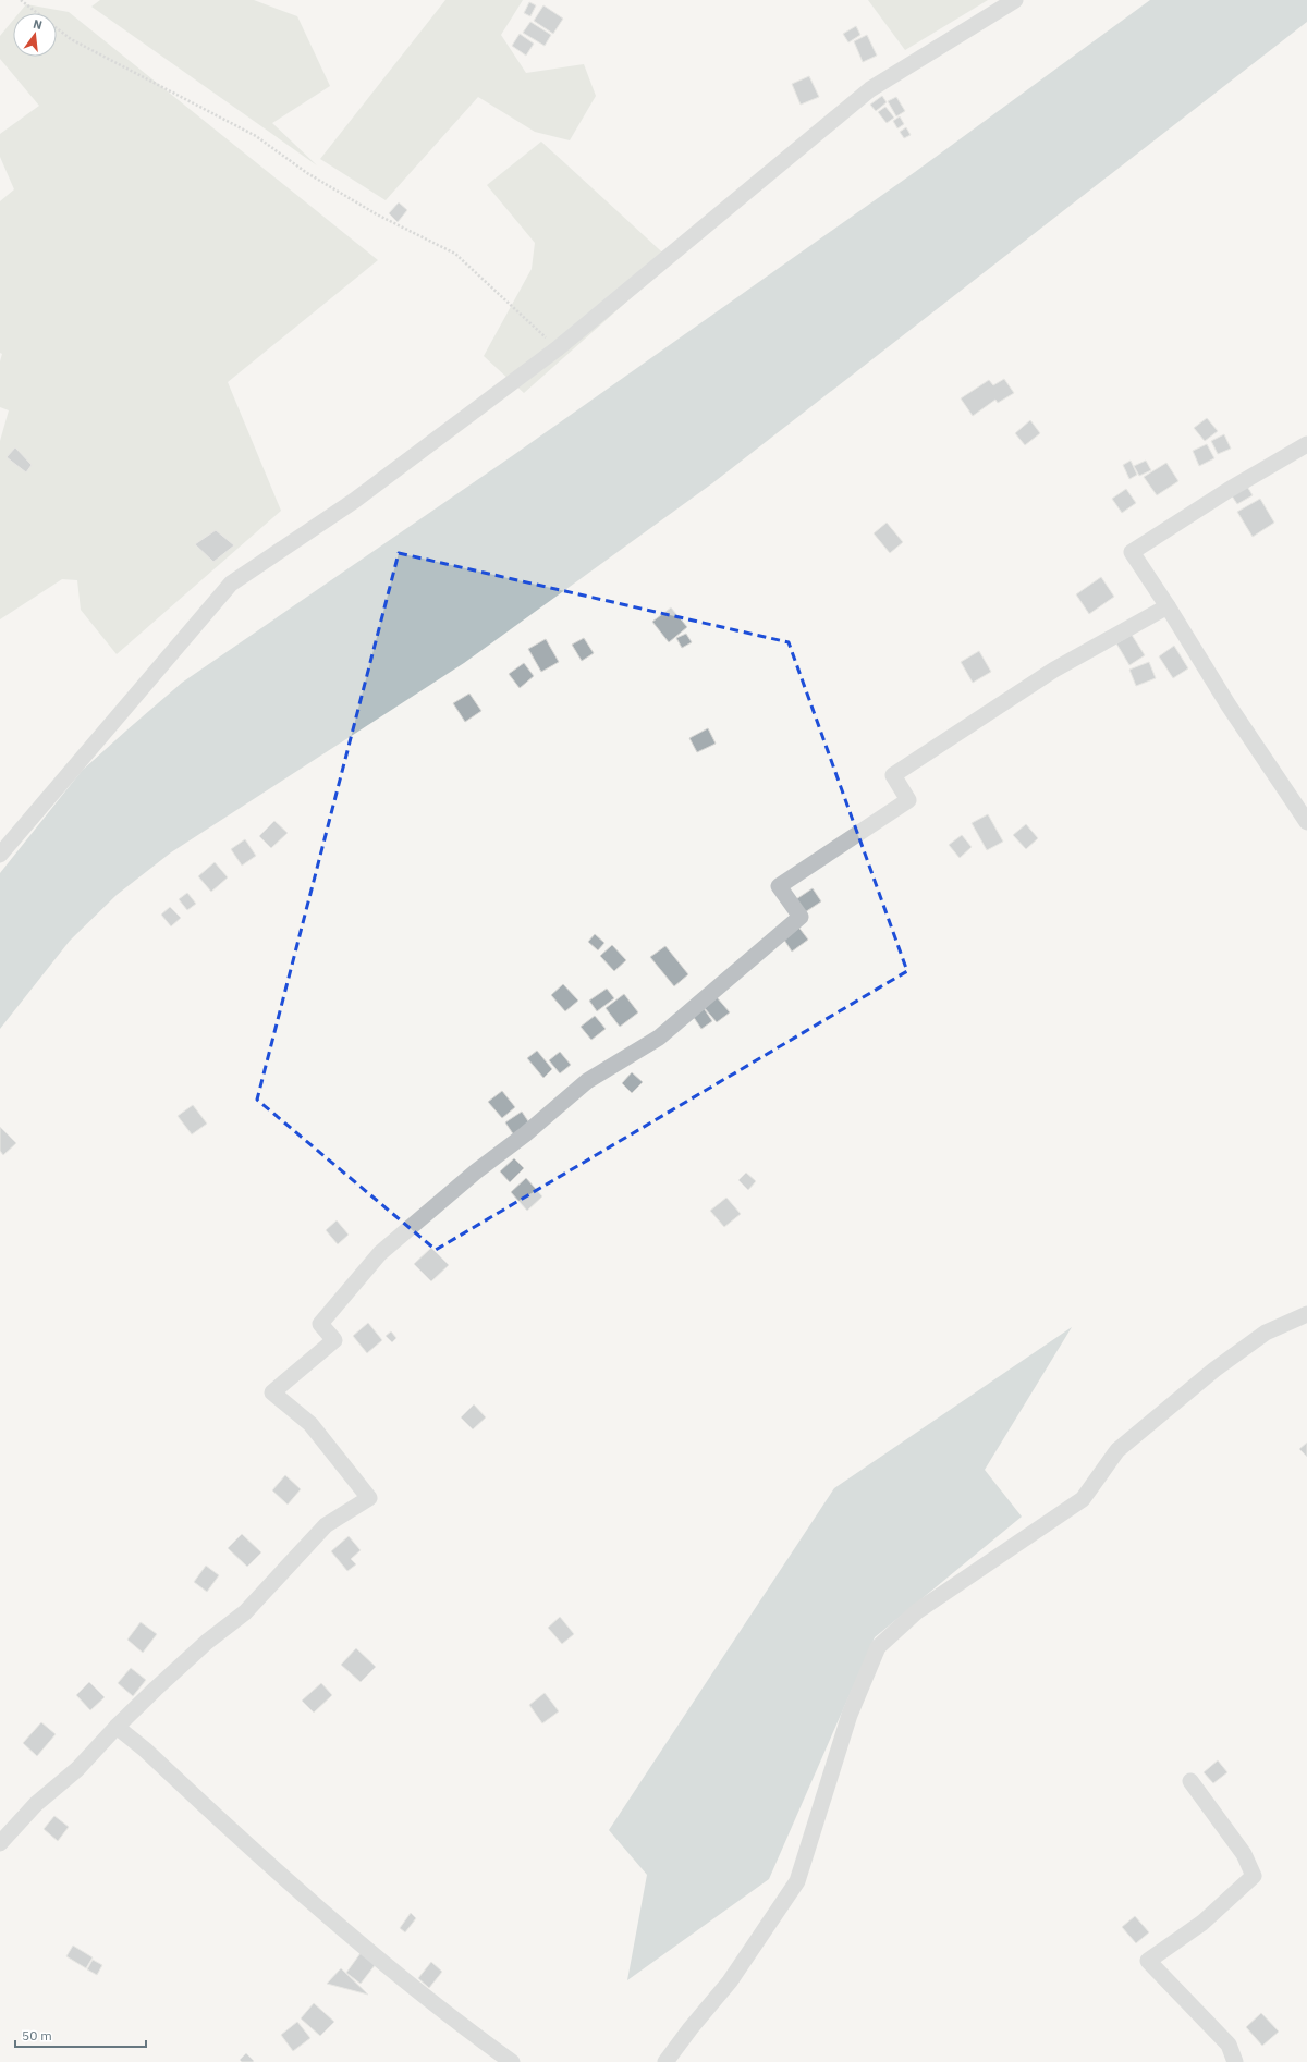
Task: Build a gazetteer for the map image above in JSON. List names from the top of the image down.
{
  "scale_bar": "50 m",
  "north": "top"
}
